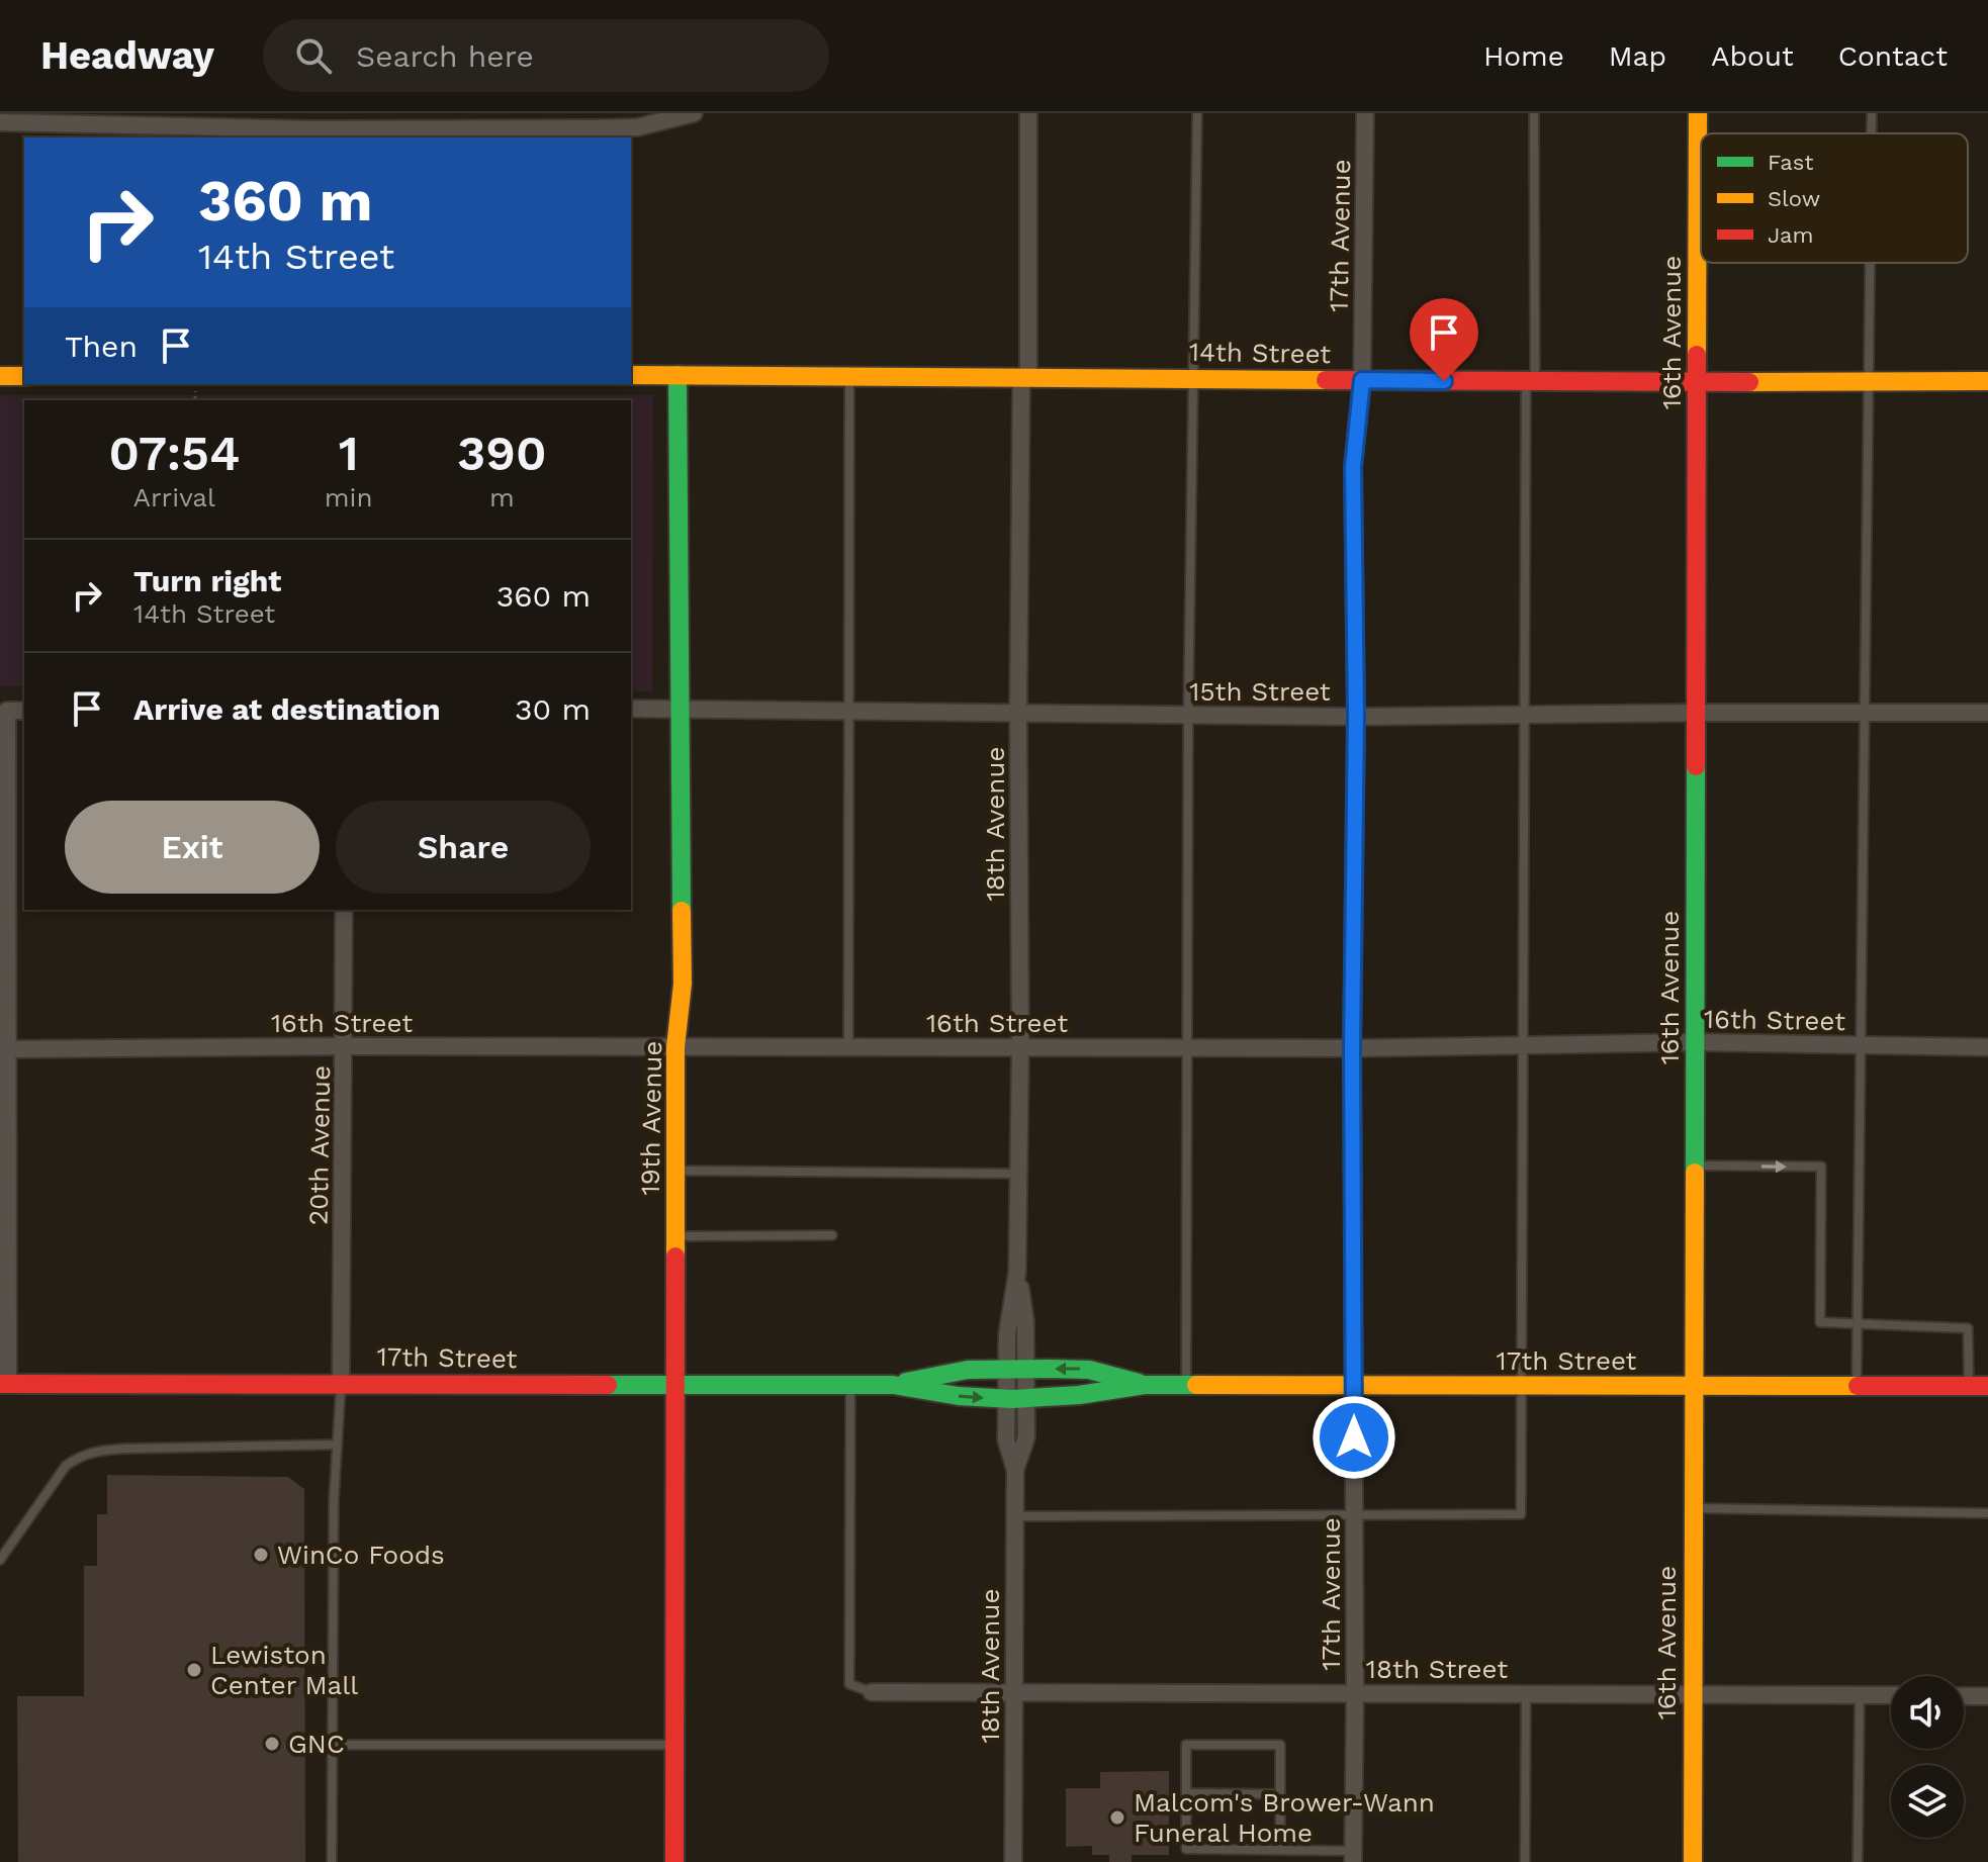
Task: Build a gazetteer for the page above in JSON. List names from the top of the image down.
{
  "streets": {
    "main road": [
      "16th Avenue",
      "14th Street",
      "19th Avenue",
      "17th Street"
    ],
    "street": [
      "17th Avenue",
      "15th Street",
      "18th Avenue",
      "16th Street",
      "20th Avenue",
      "18th Street"
    ]
  },
  "crossings": [
    ["17th Avenue", "14th Street"],
    ["17th Avenue", "15th Street"],
    ["17th Avenue", "16th Street"],
    ["17th Avenue", "17th Street"],
    ["17th Avenue", "18th Street"],
    ["16th Avenue", "14th Street"],
    ["16th Avenue", "15th Street"],
    ["16th Avenue", "16th Street"],
    ["16th Avenue", "17th Street"],
    ["16th Avenue", "18th Street"],
    ["14th Street", "18th Avenue"],
    ["14th Street", "19th Avenue"],
    ["15th Street", "18th Avenue"],
    ["15th Street", "19th Avenue"],
    ["18th Avenue", "16th Street"],
    ["18th Avenue", "17th Street"],
    ["18th Avenue", "18th Street"],
    ["16th Street", "19th Avenue"],
    ["16th Street", "20th Avenue"],
    ["19th Avenue", "17th Street"],
    ["20th Avenue", "17th Street"]
  ],
  "places": [
    "WinCo Foods",
    "Lewiston Center Mall",
    "GNC",
    "Malcom's Brower-Wann Funeral Home"
  ],
  "legend": ["Fast", "Slow", "Jam"],
  "page": {
    "header": "Headway",
    "search": "Search here",
    "nav": [
      "Home",
      "Map",
      "About",
      "Contact"
    ],
    "turn": ["360 m", "14th Street"],
    "then": "Then",
    "eta": [
      "07:54",
      "Arrival",
      "1",
      "min",
      "390",
      "m"
    ],
    "list": [
      {
        "name": "Turn right",
        "note": "14th Street",
        "value": "360 m"
      },
      {
        "name": "Arrive at destination",
        "value": "30 m"
      }
    ],
    "buttons": ["Exit", "Share"]
  }
}
